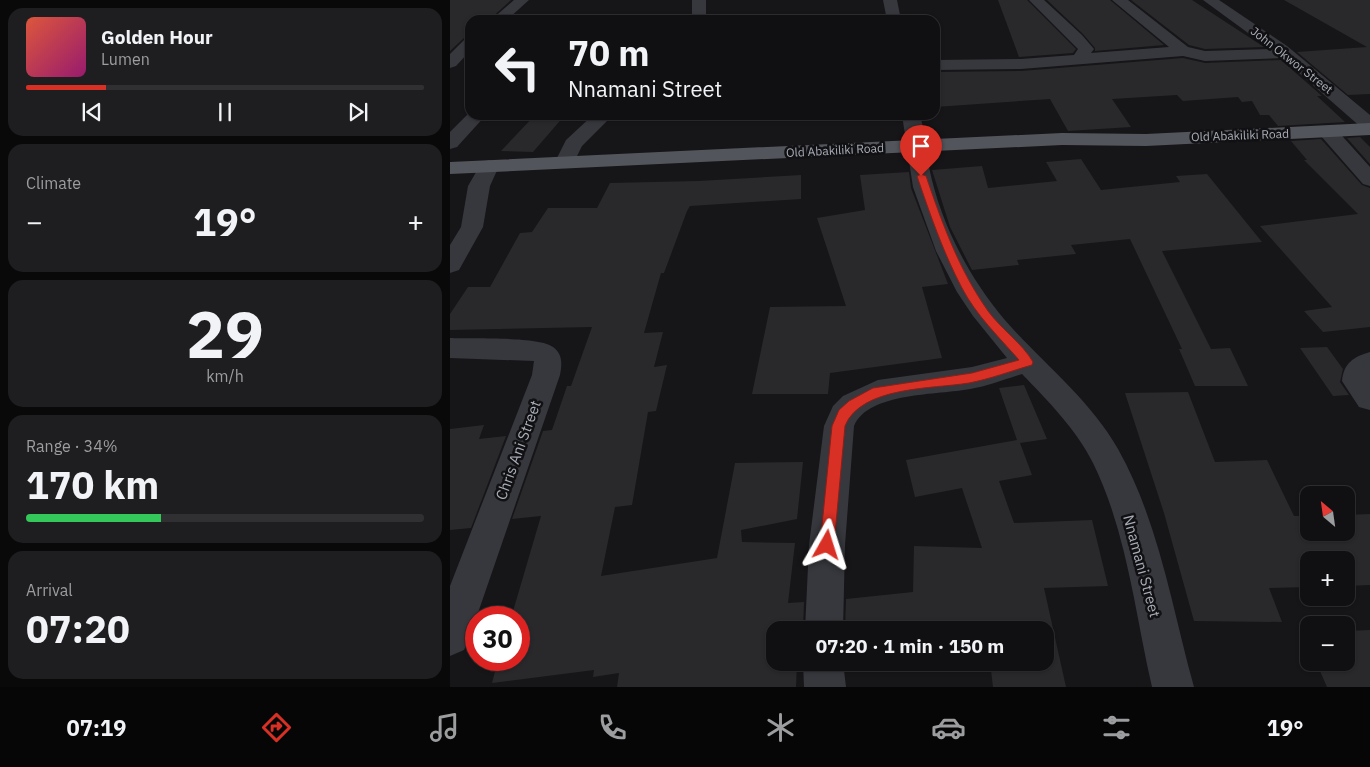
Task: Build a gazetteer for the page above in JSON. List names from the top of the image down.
{
  "streets": {
    "main road": ["Old Abakiliki Road"],
    "street": ["John Okwor Street", "Chris Ani Street", "Nnamani Street"]
  },
  "crossings": [
    ["Old Abakiliki Road", "Nnamani Street"]
  ],
  "north": "top left",
  "page": {
    "turn": ["70 m", "Nnamani Street"],
    "song": ["Golden Hour", "Lumen"],
    "tile": [
      "Climate",
      ["29", "km/h"],
      ["Range · 34%", "170 km"],
      ["Arrival", "07:20"]
    ],
    "heat": ["−", "19°", "+"],
    "map_buttons": ["+", "−"],
    "limit": "30",
    "trip": "07:20 · 1 min · 150 m",
    "tabs": ["07:19", "19°"]
  }
}
